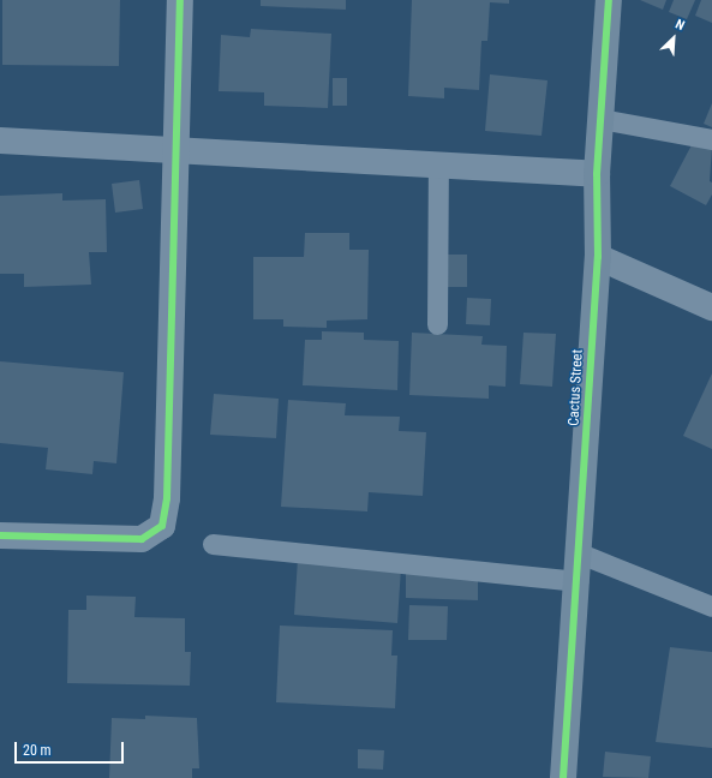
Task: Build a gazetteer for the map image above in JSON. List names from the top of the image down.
{
  "streets": {
    "street": ["Cactus Street"]
  },
  "scale_bar": "20 m",
  "north": "top right"
}
